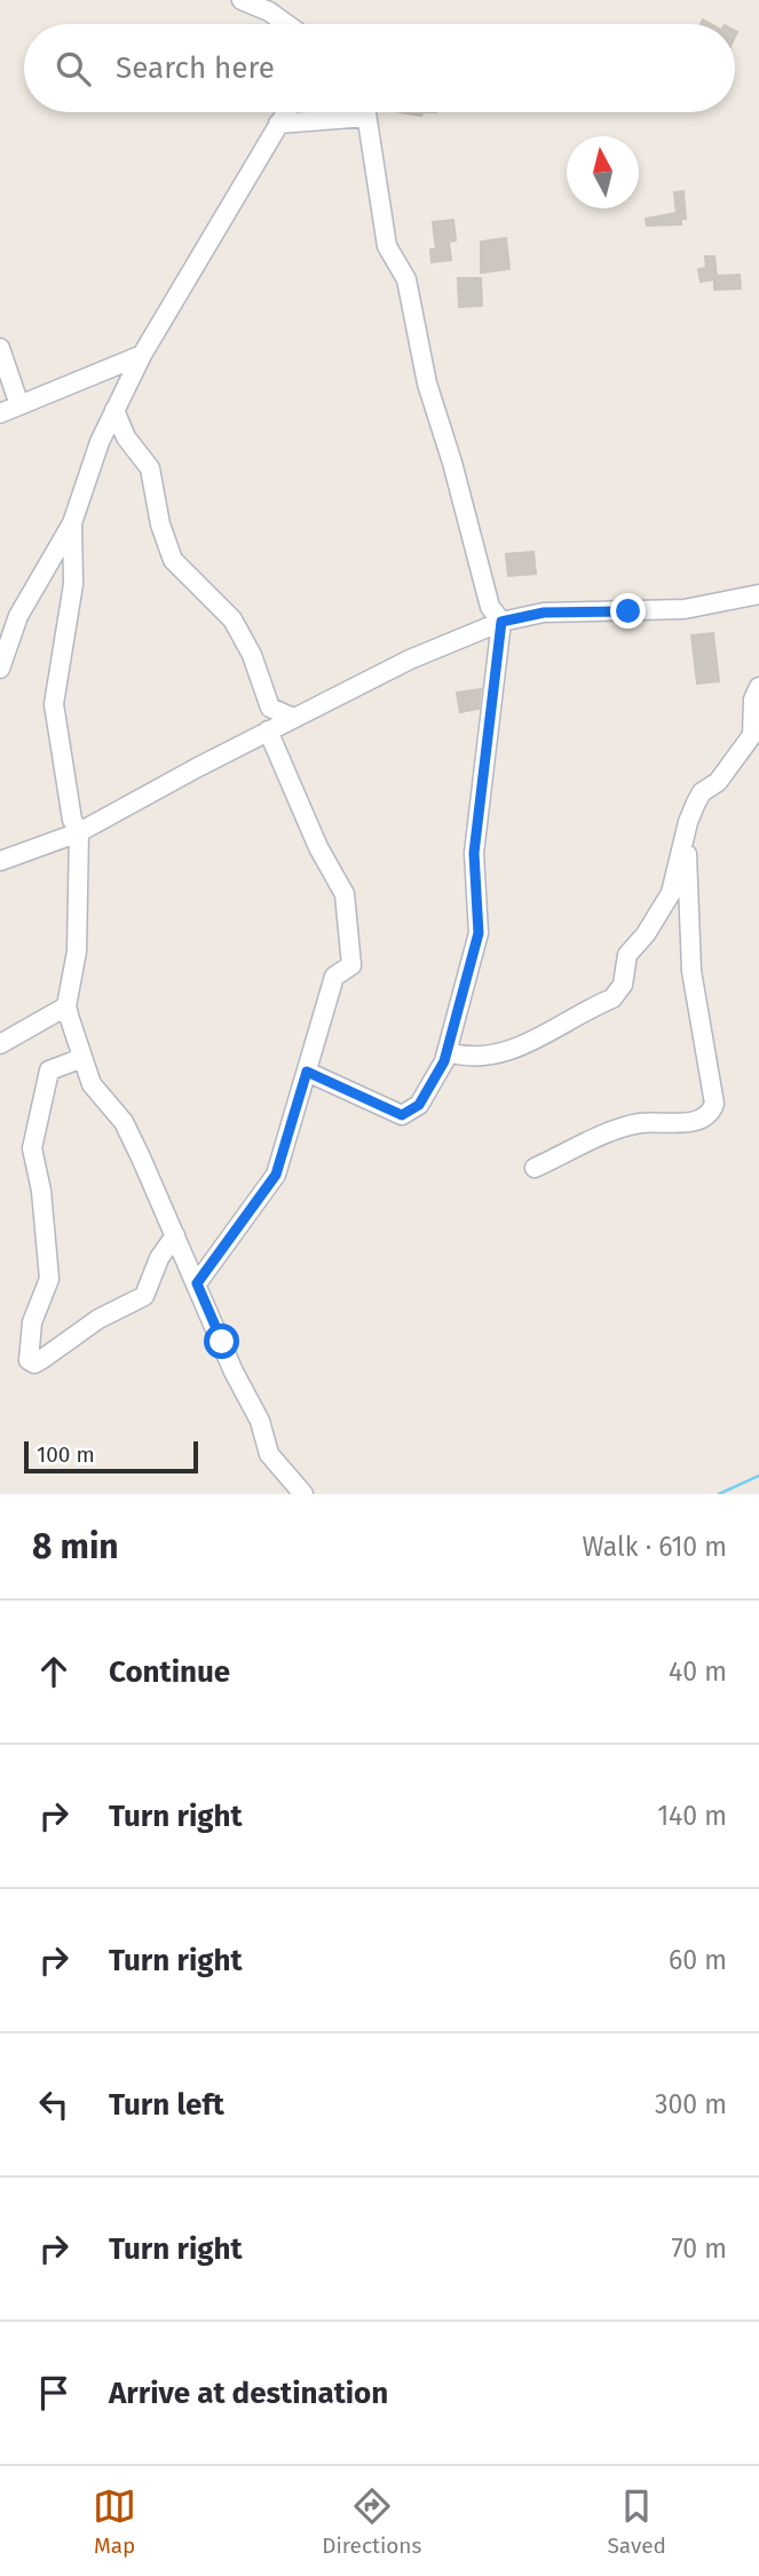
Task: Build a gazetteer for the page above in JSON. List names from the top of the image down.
{
  "scale_bar": "100 m",
  "north": "top",
  "page": {
    "search": "Search here",
    "scale": "100 m",
    "heading": ["8 min", "Walk · 610 m"],
    "list": [
      ["Continue", "40 m"],
      ["Turn right", "140 m"],
      ["Turn right", "60 m"],
      ["Turn left", "300 m"],
      ["Turn right", "70 m"],
      "Arrive at destination"
    ],
    "nav": ["Map", "Directions", "Saved"]
  }
}
